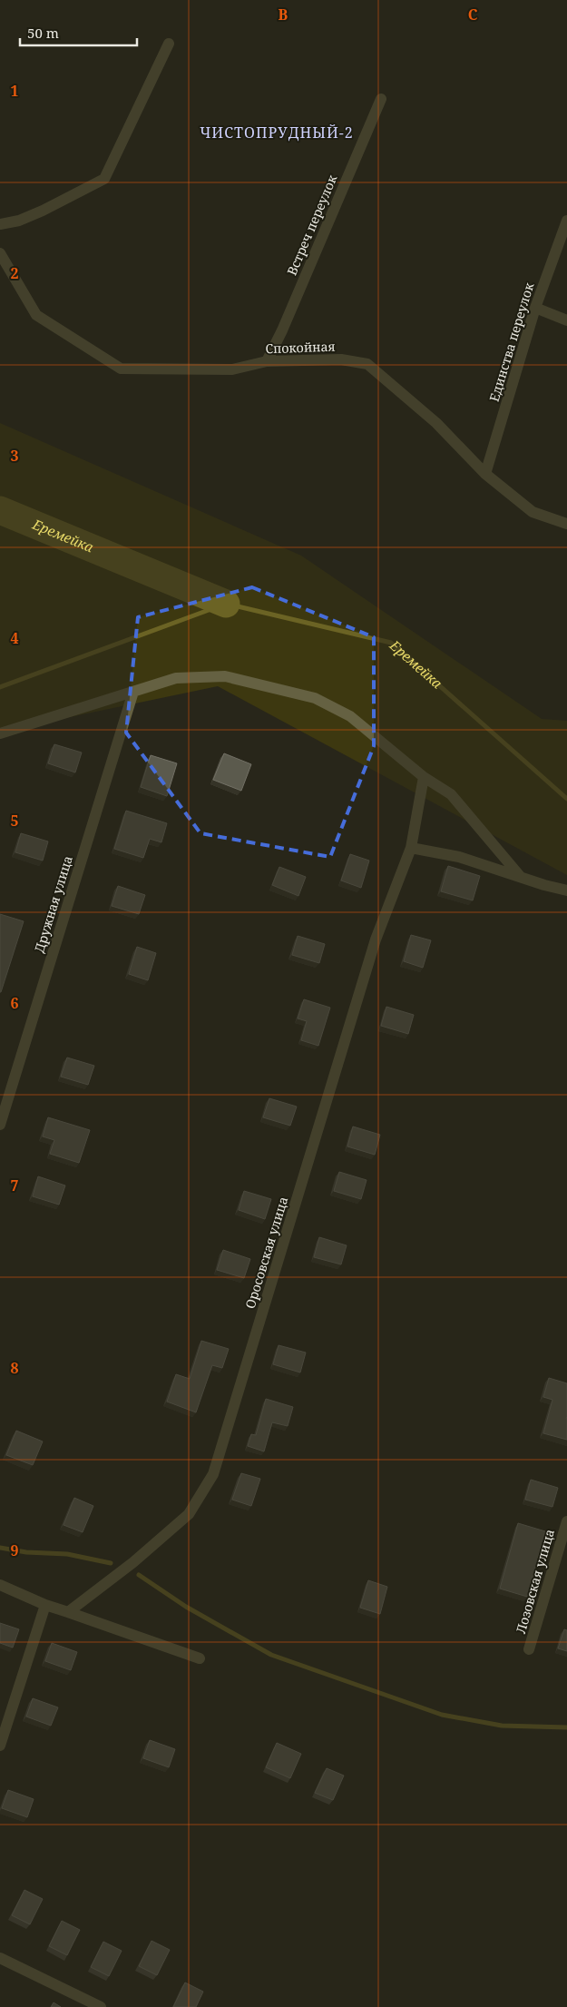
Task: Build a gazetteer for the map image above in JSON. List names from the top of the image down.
{
  "streets": {
    "street": [
      "Встреч переулок",
      "Единства переулок",
      "Спокойная",
      "Дружная улица",
      "Оросовская улица",
      "Лозовская улица"
    ]
  },
  "crossings": [
    ["Встреч переулок", "Спокойная"],
    ["Единства переулок", "Спокойная"]
  ],
  "districts": ["ЧИСТОПРУДНЫЙ-2"],
  "water": ["Еремейка"],
  "scale_bar": "50 m",
  "grid": {
    "columns": ["B", "C"],
    "rows": [
      "1",
      "2",
      "3",
      "4",
      "5",
      "6",
      "7",
      "8",
      "9"
    ]
  }
}
